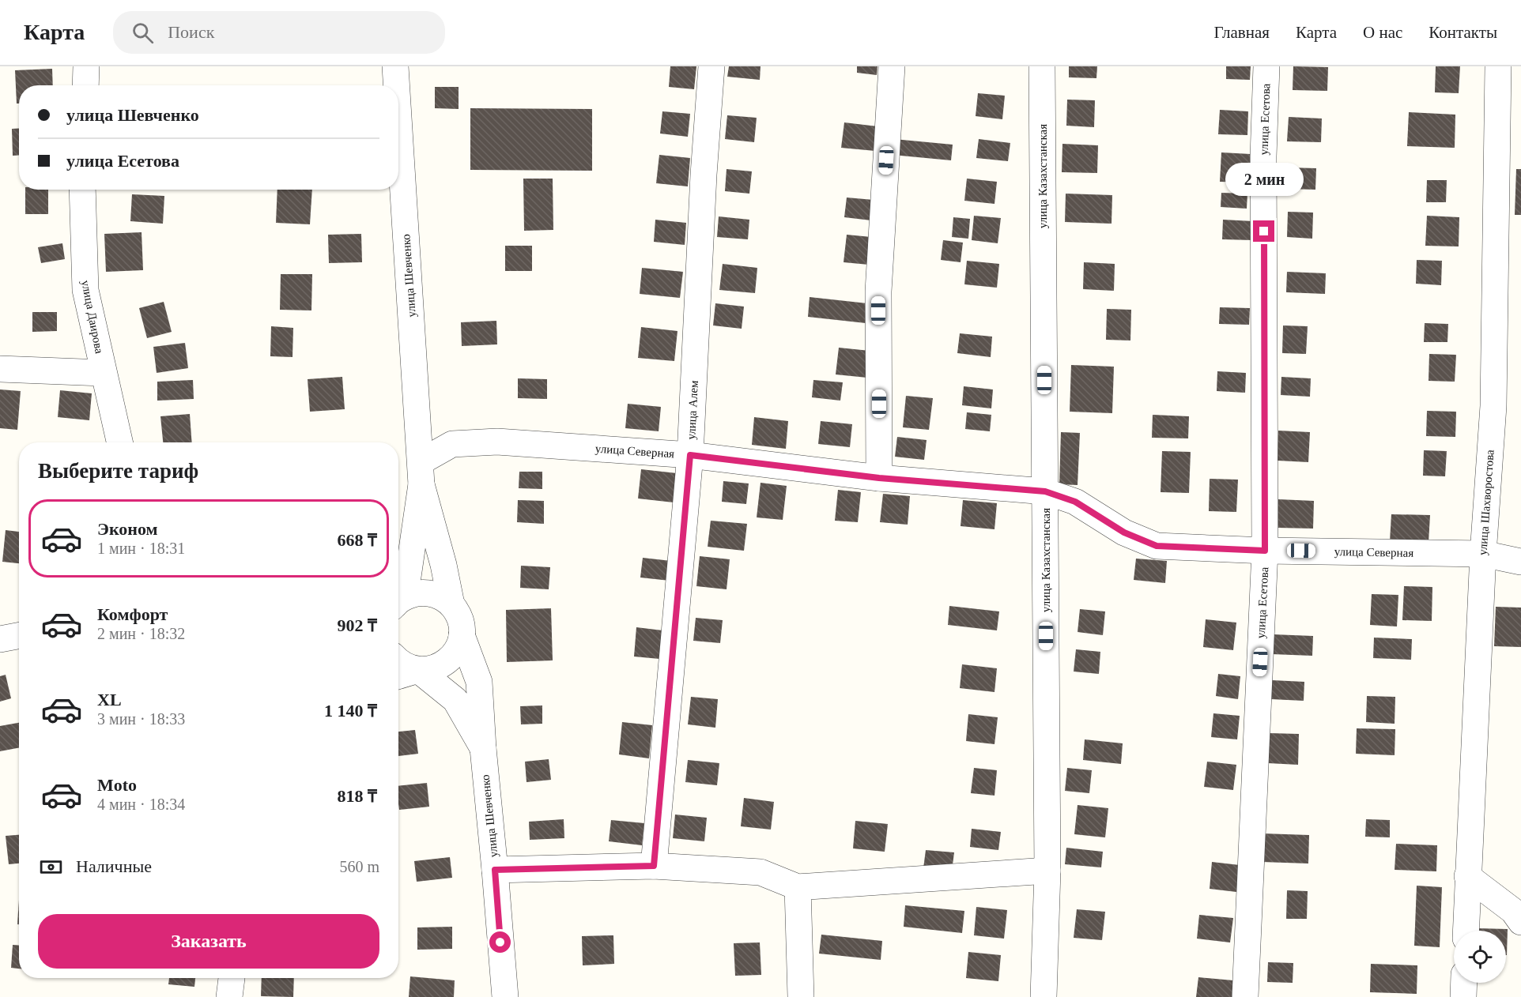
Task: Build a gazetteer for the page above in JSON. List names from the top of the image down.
{
  "streets": {
    "street": [
      "улица Есетова",
      "улица Казахстанская",
      "улица Шевченко",
      "улица Даирова",
      "улица Алем",
      "улица Северная",
      "улица Шахворостова"
    ]
  },
  "crossings": [
    ["улица Есетова", "улица Северная"],
    ["улица Казахстанская", "улица Северная"],
    ["улица Шевченко", "улица Северная"],
    ["улица Алем", "улица Северная"],
    ["улица Северная", "улица Шахворостова"]
  ],
  "page": {
    "header": "Карта",
    "search": "Поиск",
    "nav": [
      "Главная",
      "Карта",
      "О нас",
      "Контакты"
    ],
    "banner": ["улица Шевченко", "улица Есетова"],
    "bubble": "2 мин",
    "heading": "Выберите тариф",
    "list": [
      {
        "name": "Эконом",
        "note": "1 мин · 18:31",
        "value": "668 ₸"
      },
      {
        "name": "Комфорт",
        "note": "2 мин · 18:32",
        "value": "902 ₸"
      },
      {
        "name": "XL",
        "note": "3 мин · 18:33",
        "value": "1 140 ₸"
      },
      {
        "name": "Moto",
        "note": "4 мин · 18:34",
        "value": "818 ₸"
      }
    ],
    "pay": ["Наличные", "560 m"],
    "buttons": "Заказать"
  }
}
